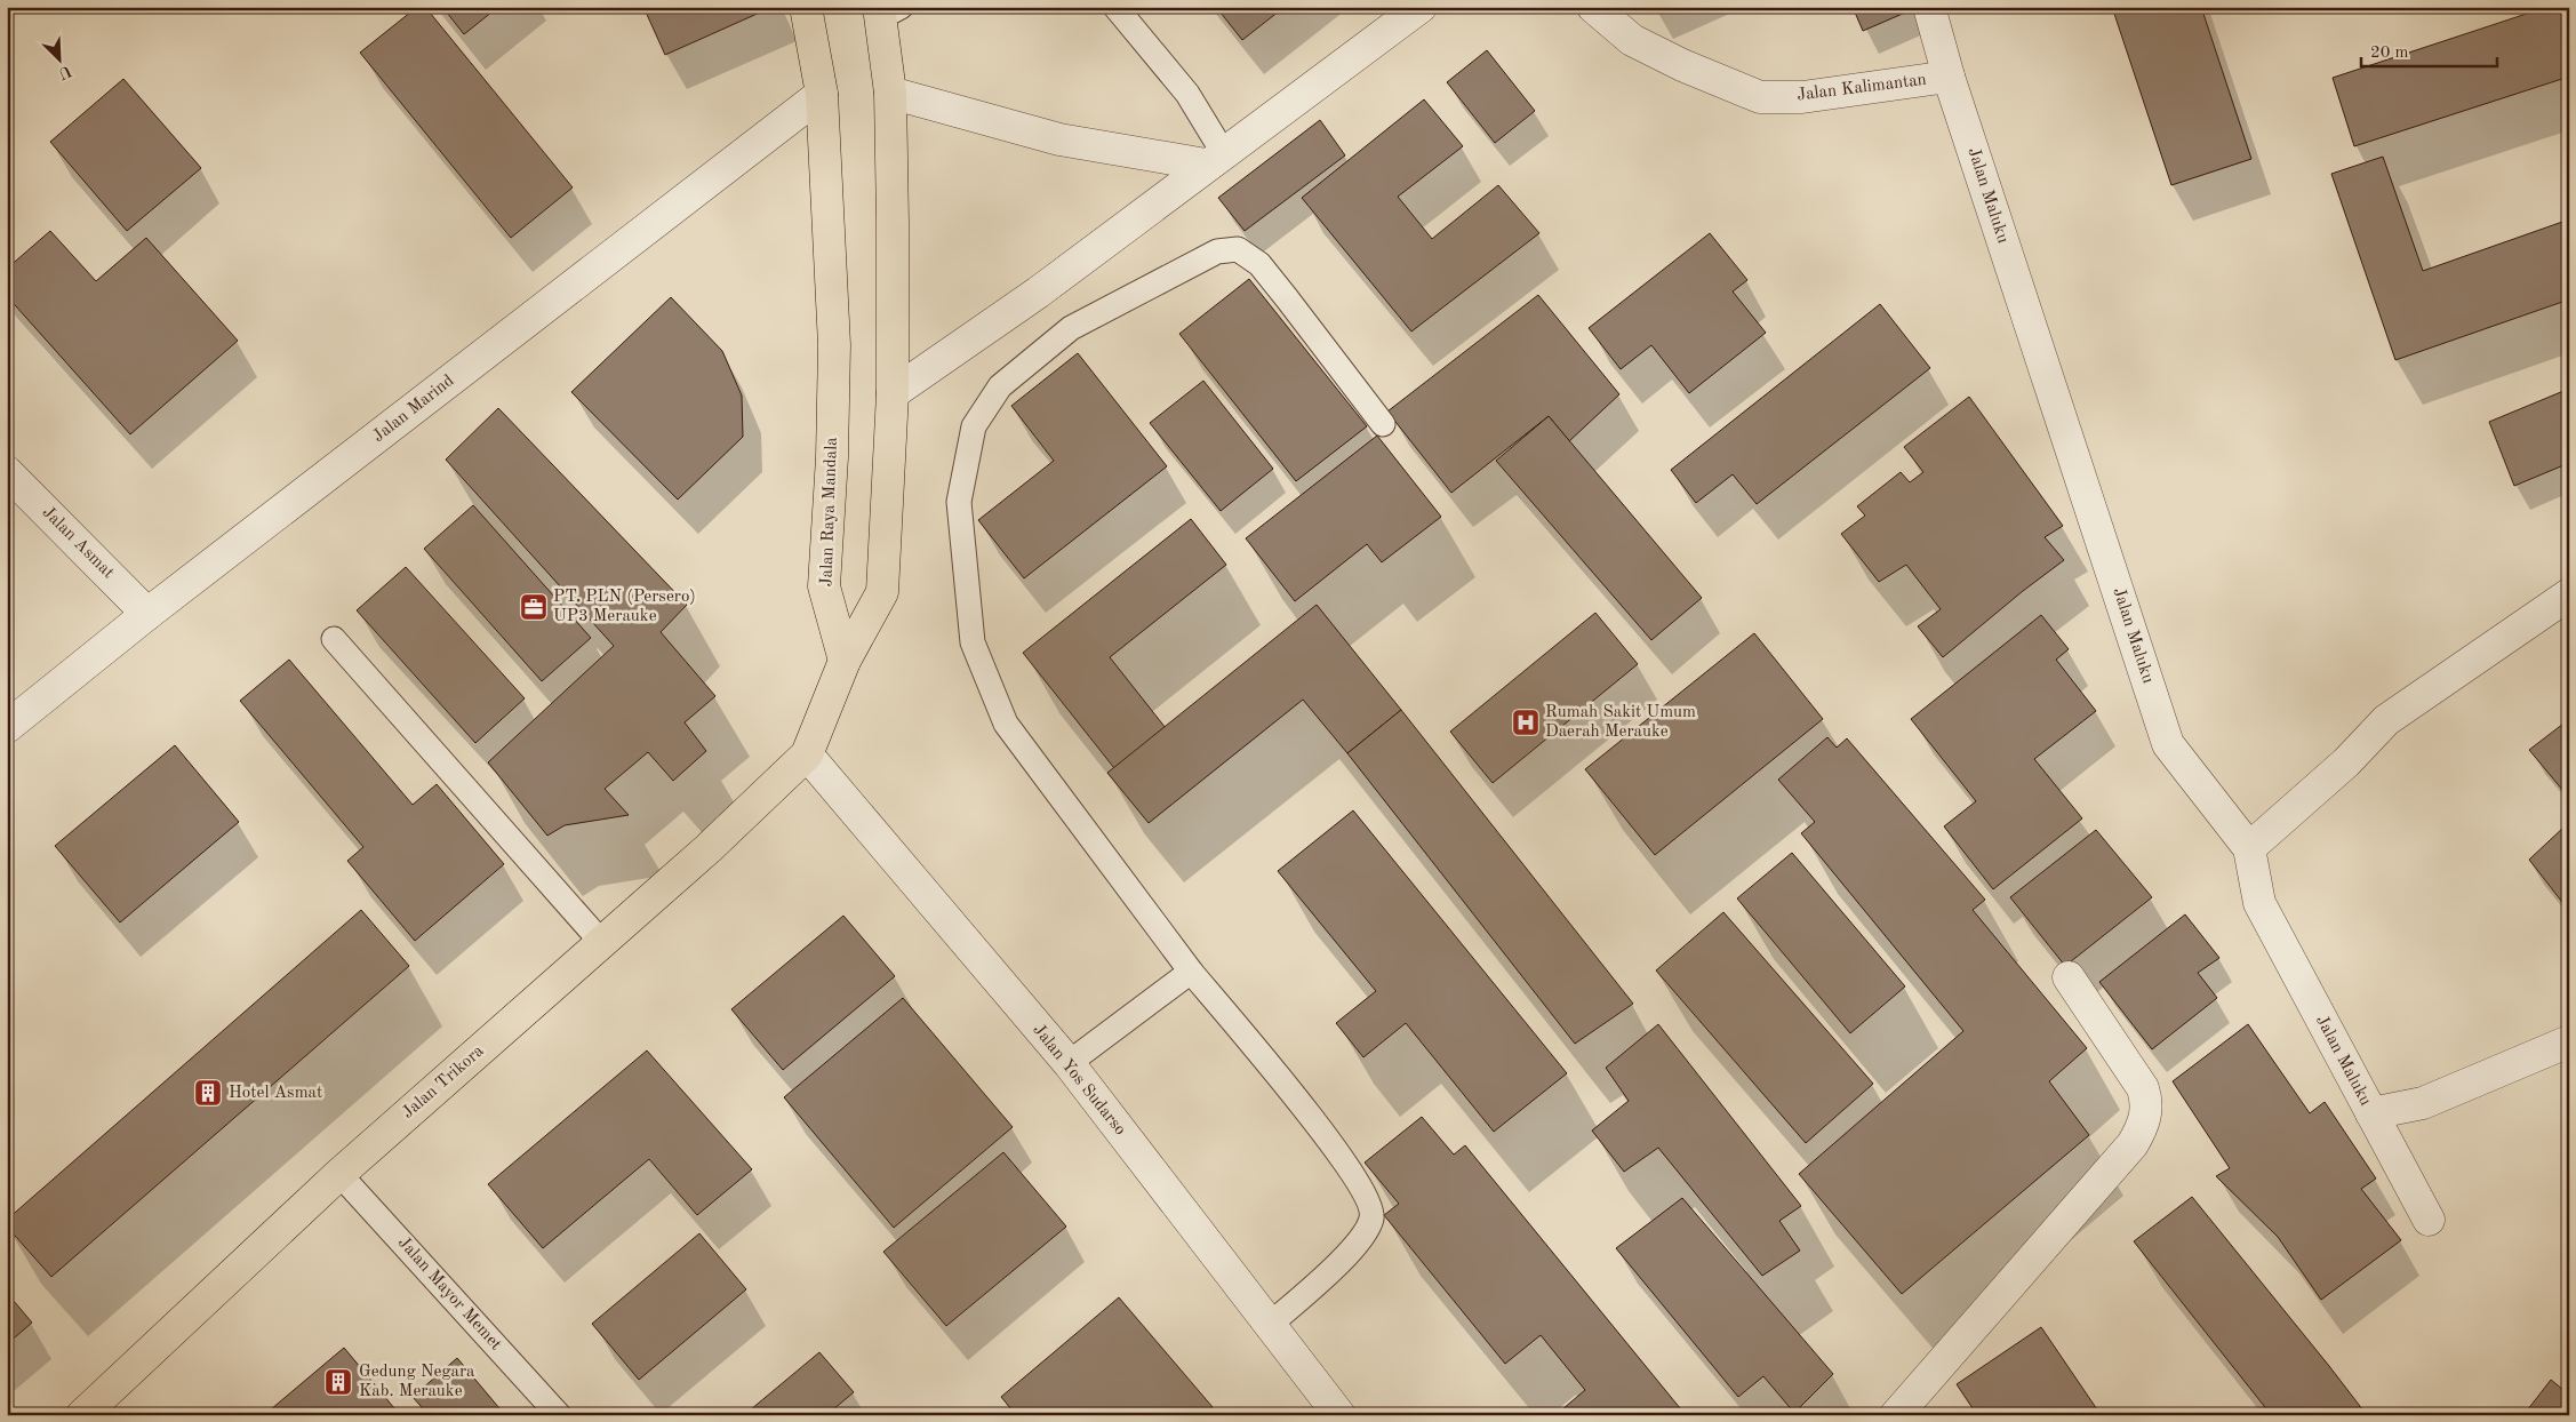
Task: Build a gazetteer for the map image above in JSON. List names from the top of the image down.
{
  "streets": {
    "highway": ["Jalan Raya Mandala", "Jalan Trikora"],
    "street": [
      "Jalan Kalimantan",
      "Jalan Maluku",
      "Jalan Marind",
      "Jalan Asmat",
      "Jalan Yos Sudarso"
    ],
    "lane": ["Jalan Mayor Memet"]
  },
  "crossings": [
    ["Jalan Kalimantan", "Jalan Maluku"],
    ["Jalan Marind", "Jalan Raya Mandala"],
    ["Jalan Marind", "Jalan Asmat"],
    ["Jalan Yos Sudarso", "Jalan Trikora"],
    ["Jalan Trikora", "Jalan Mayor Memet"]
  ],
  "places": {
    "office": ["PT. PLN (Persero) UP3 Merauke"],
    "hospital": ["Rumah Sakit Umum Daerah Merauke"],
    "building": ["Hotel Asmat", "Gedung Negara Kab. Merauke"]
  },
  "scale_bar": "20 m",
  "north": "bottom right"
}
